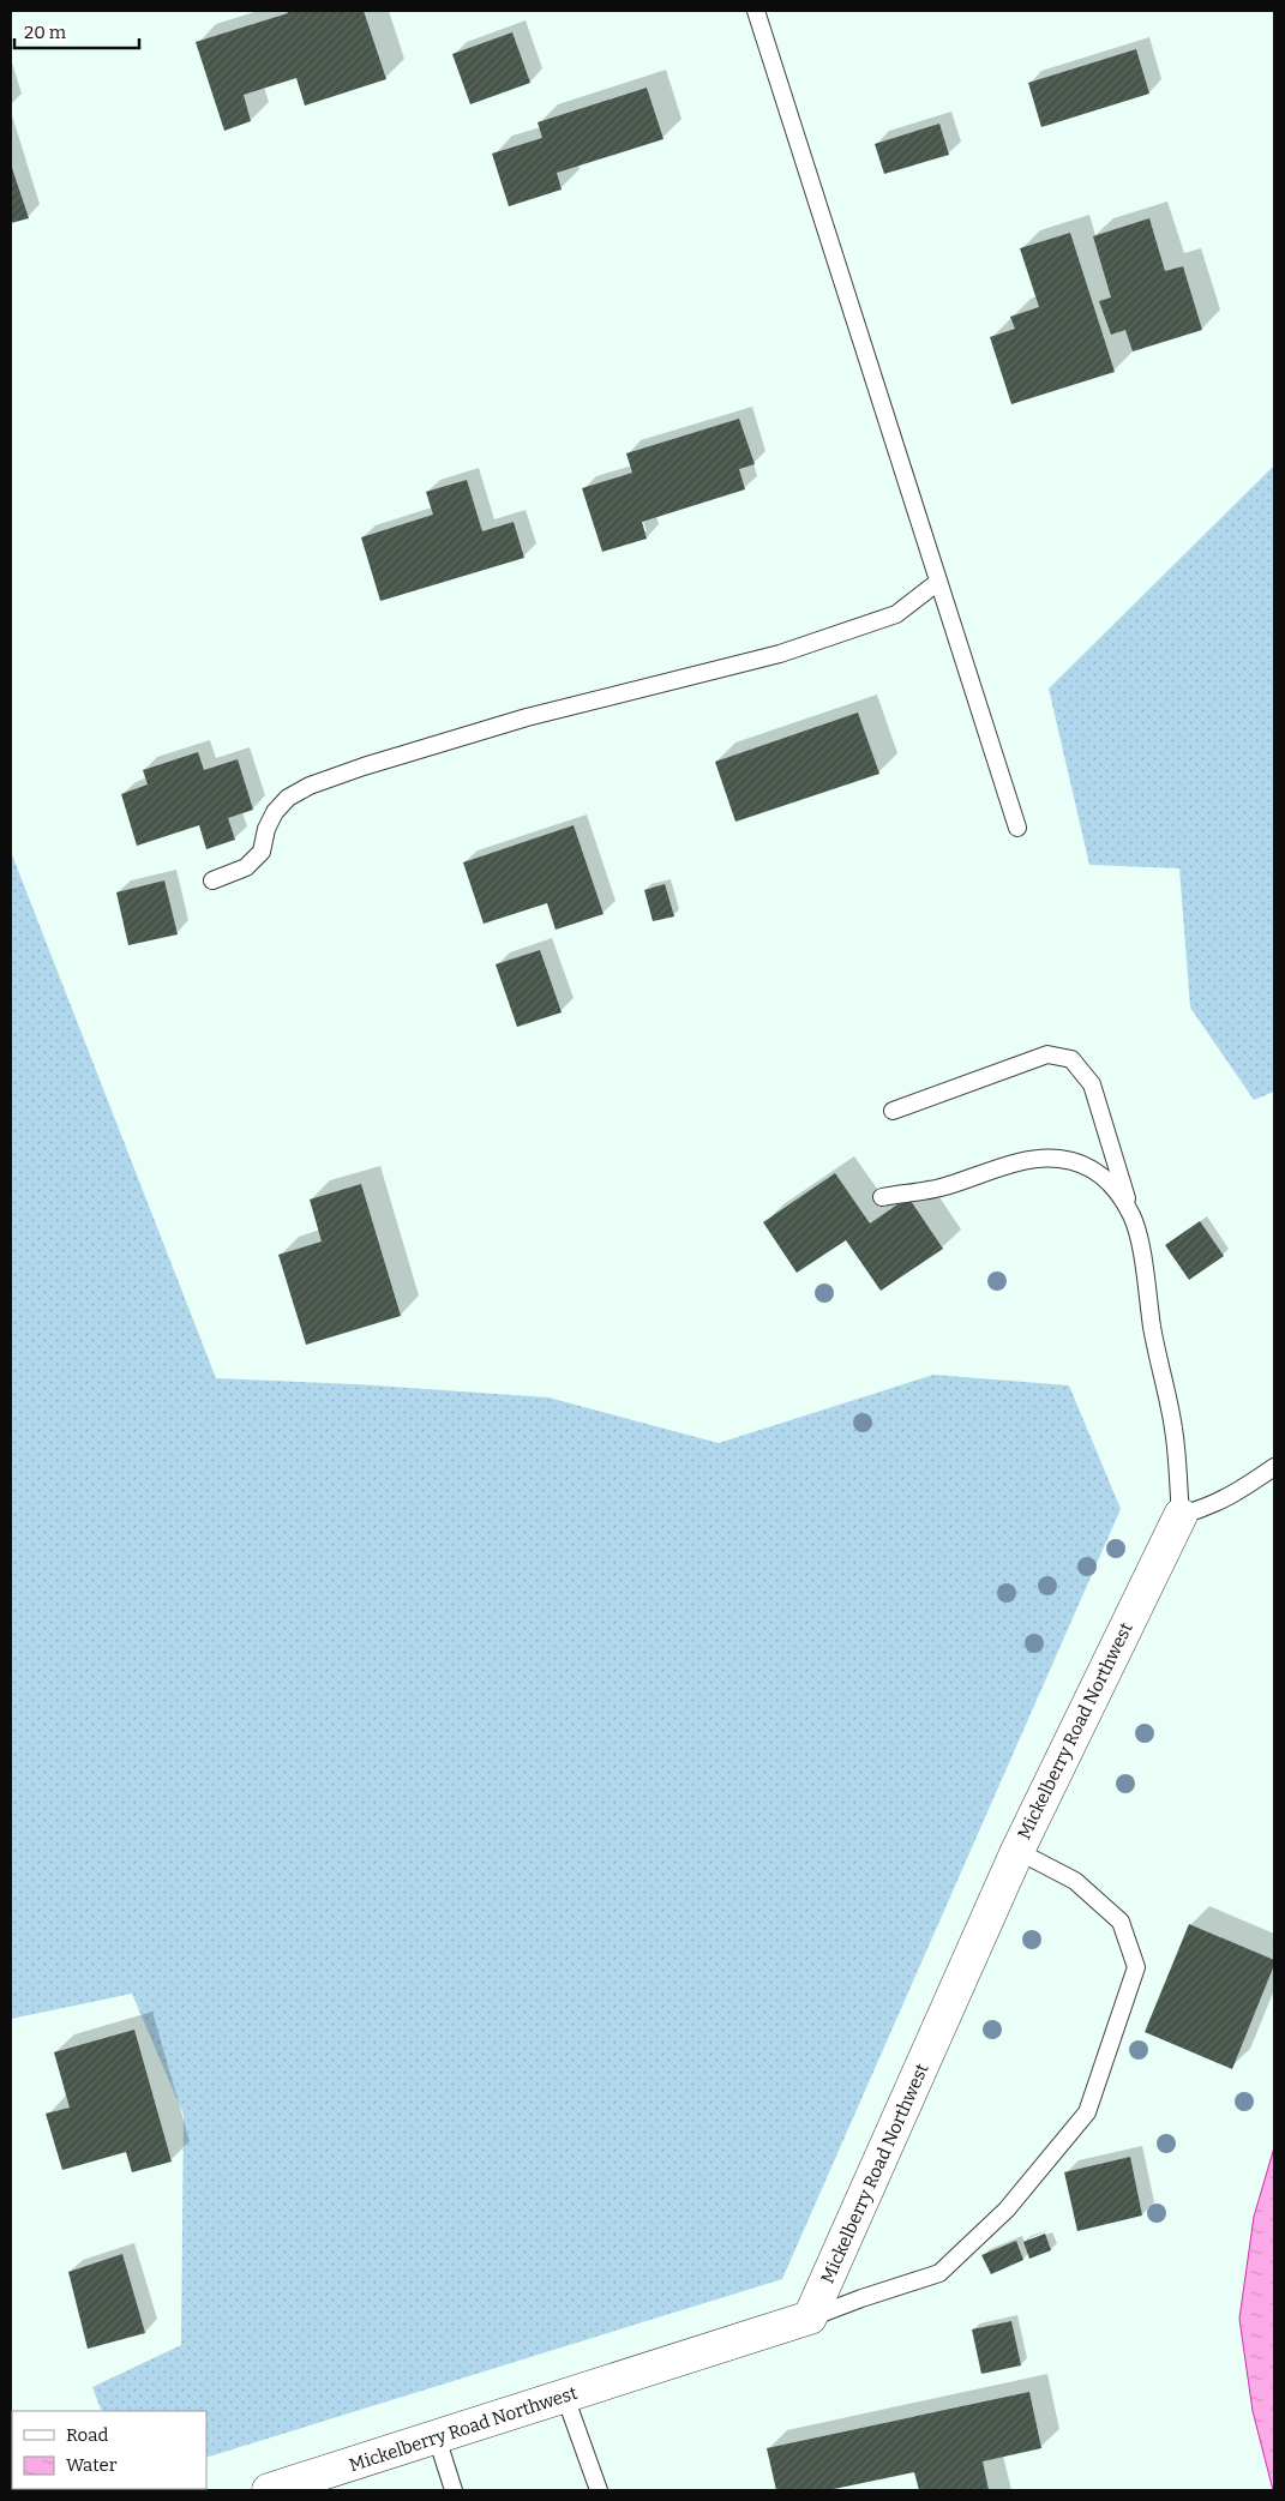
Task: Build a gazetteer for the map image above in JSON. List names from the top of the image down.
{
  "streets": {
    "street": ["Mickelberry Road Northwest"]
  },
  "legend": ["Road", "Water"],
  "scale_bar": "20 m"
}
